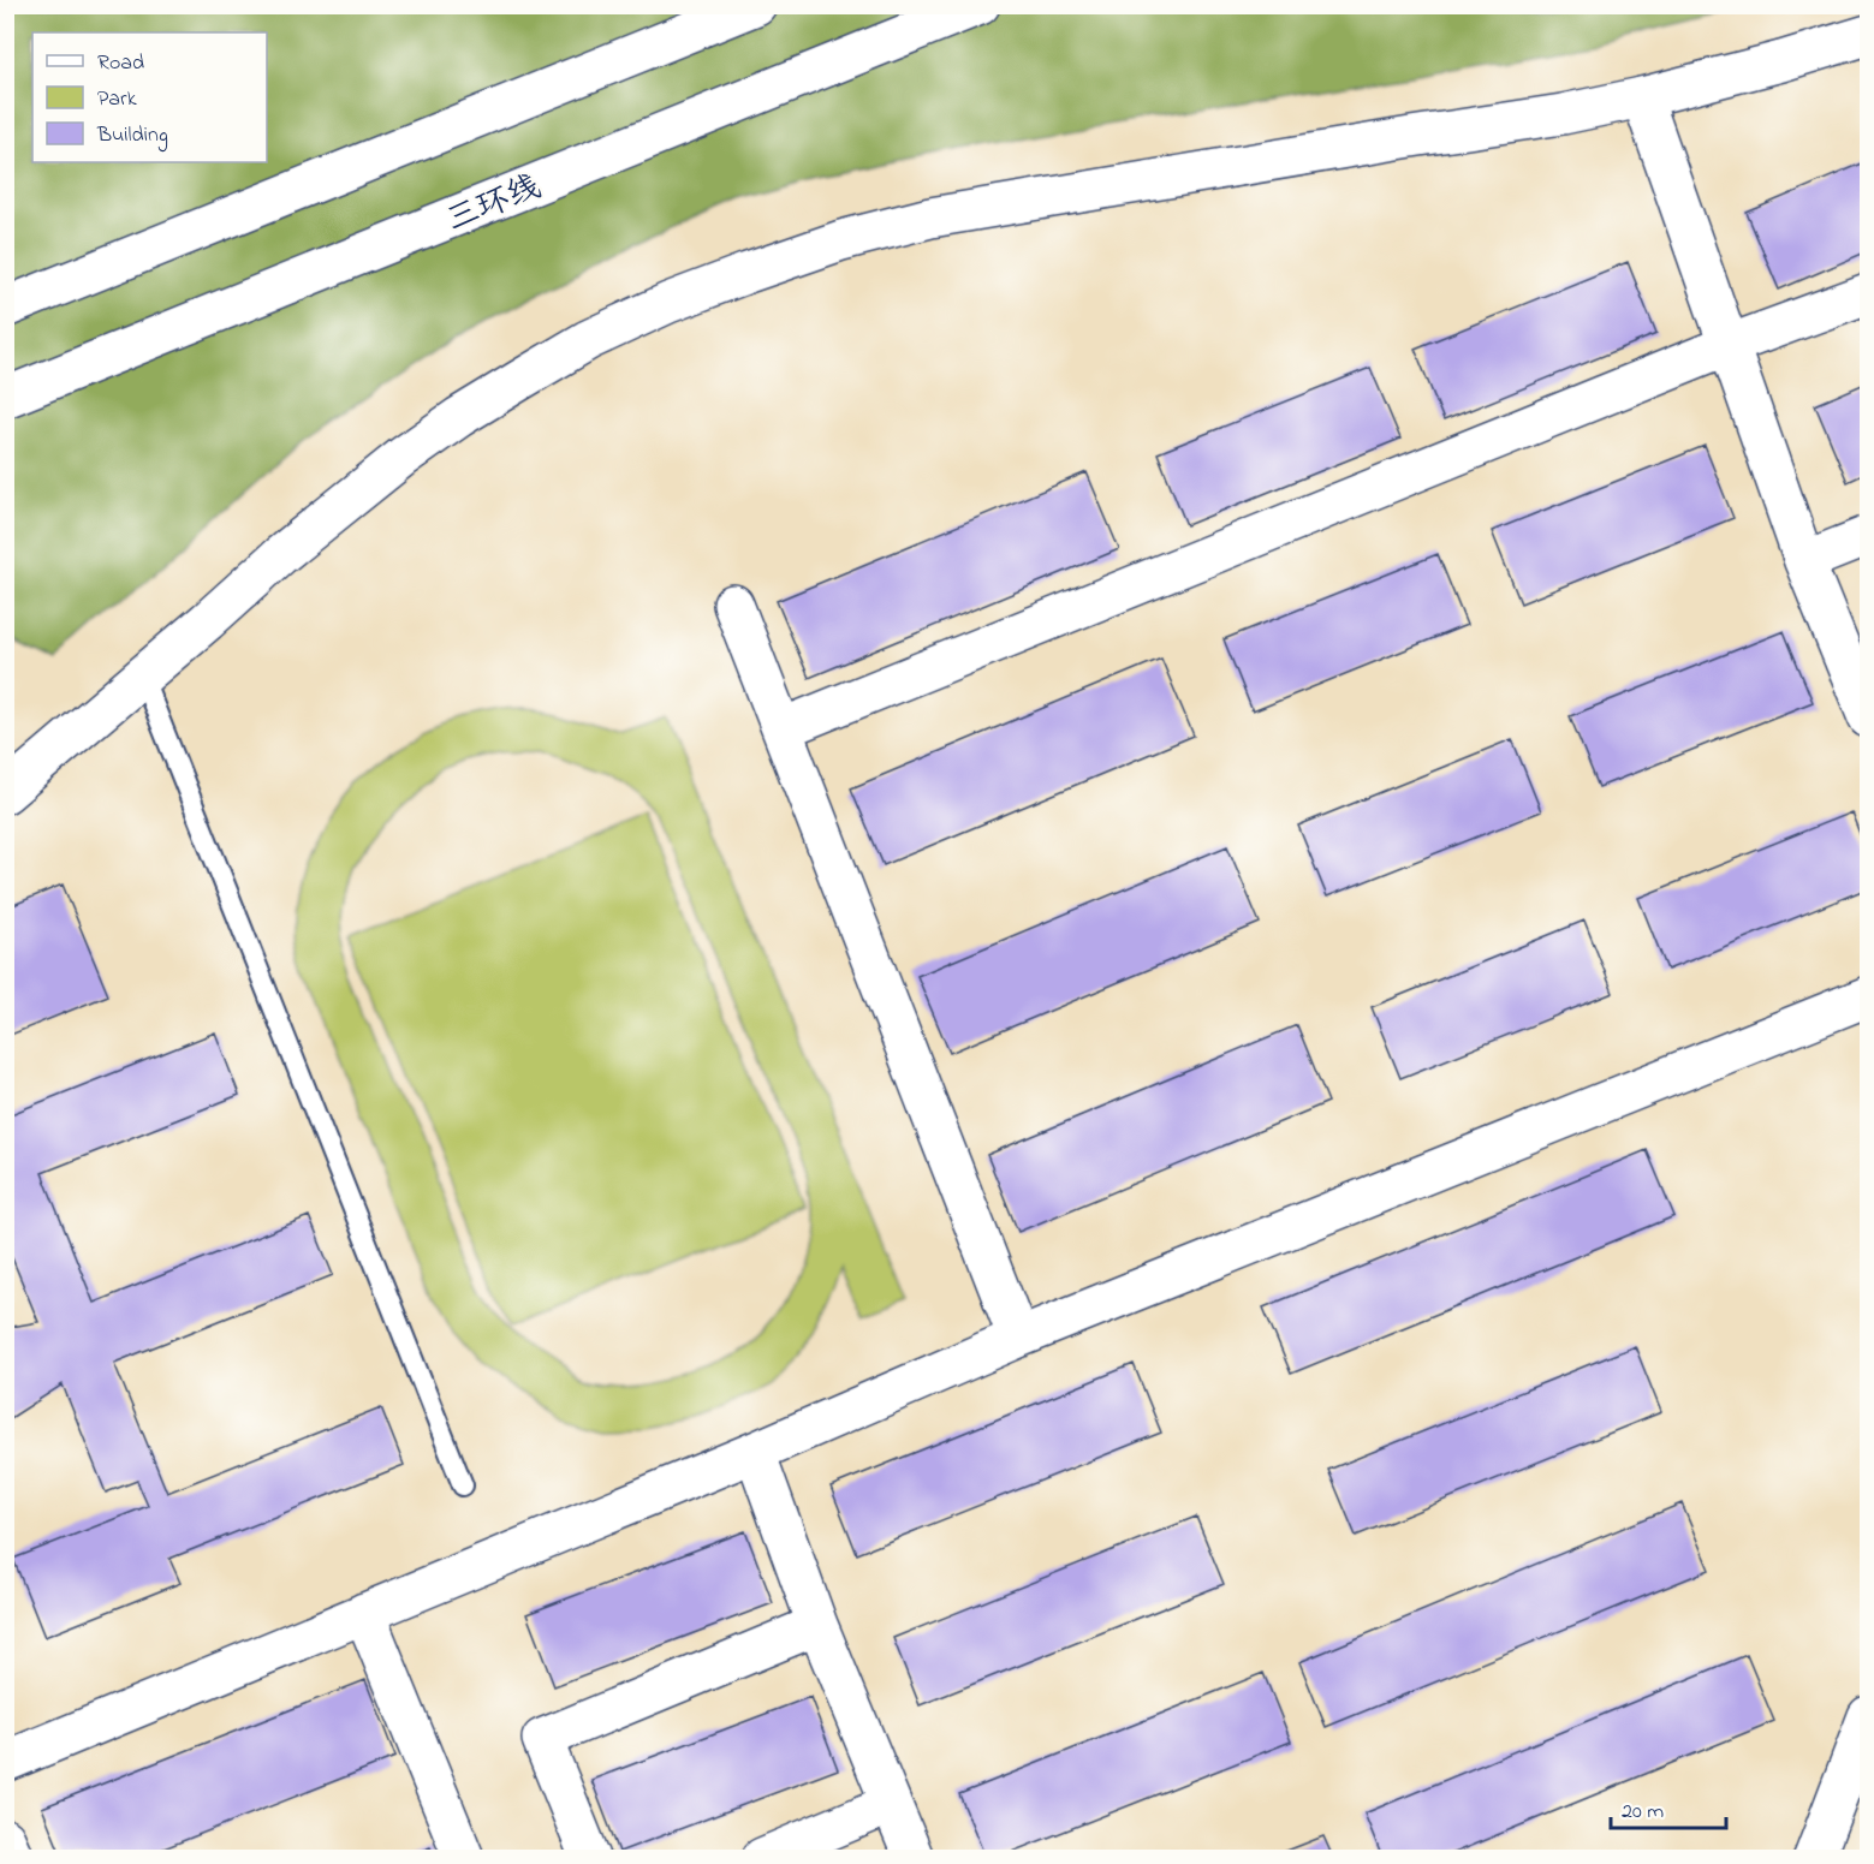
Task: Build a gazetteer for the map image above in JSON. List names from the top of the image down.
{
  "streets": {
    "main road": ["三环线"]
  },
  "legend": ["Road", "Park", "Building"],
  "scale_bar": "20 m"
}
